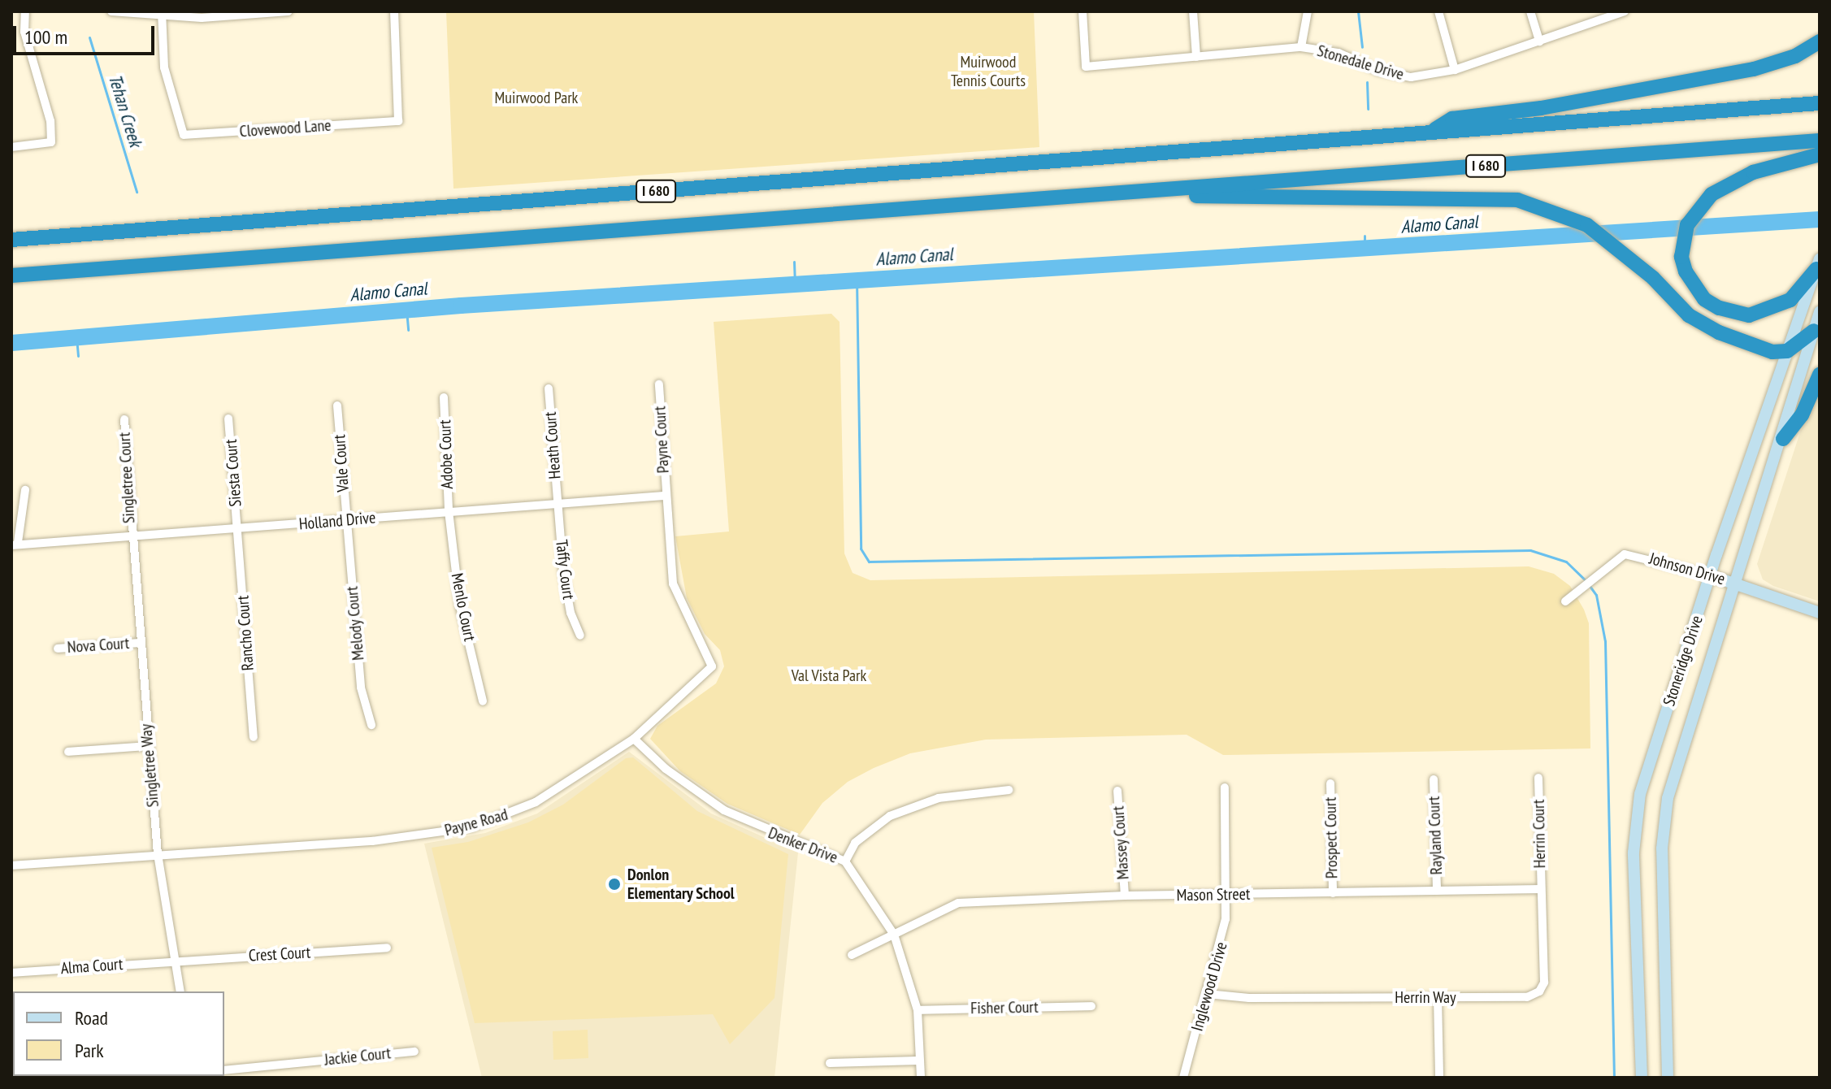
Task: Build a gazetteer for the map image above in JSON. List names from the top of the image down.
{
  "streets": {
    "highway": ["I 680"],
    "main road": ["Johnson Drive", "Stoneridge Drive"],
    "street": [
      "Stonedale Drive",
      "Clovewood Lane",
      "Payne Court",
      "Heath Court",
      "Adobe Court",
      "Vale Court",
      "Siesta Court",
      "Singletree Court",
      "Holland Drive",
      "Taffy Court",
      "Menlo Court",
      "Melody Court",
      "Rancho Court",
      "Nova Court",
      "Singletree Way",
      "Payne Road",
      "Herrin Court",
      "Rayland Court",
      "Prospect Court",
      "Massey Court",
      "Denker Drive",
      "Mason Street",
      "Crest Court",
      "Alma Court",
      "Inglewood Drive",
      "Herrin Way",
      "Fisher Court",
      "Jackie Court"
    ]
  },
  "crossings": [
    ["Payne Court", "Holland Drive"],
    ["Payne Court", "Payne Road"],
    ["Heath Court", "Holland Drive"],
    ["Heath Court", "Taffy Court"],
    ["Adobe Court", "Holland Drive"],
    ["Adobe Court", "Menlo Court"],
    ["Vale Court", "Holland Drive"],
    ["Vale Court", "Melody Court"],
    ["Siesta Court", "Holland Drive"],
    ["Siesta Court", "Rancho Court"],
    ["Singletree Court", "Holland Drive"],
    ["Singletree Court", "Singletree Way"],
    ["Holland Drive", "Taffy Court"],
    ["Holland Drive", "Menlo Court"],
    ["Holland Drive", "Melody Court"],
    ["Holland Drive", "Rancho Court"],
    ["Holland Drive", "Singletree Way"],
    ["Holland Drive", "Payne Road"],
    ["Johnson Drive", "Stoneridge Drive"],
    ["Nova Court", "Singletree Way"],
    ["Singletree Way", "Payne Road"],
    ["Singletree Way", "Crest Court"],
    ["Singletree Way", "Alma Court"],
    ["Payne Road", "Denker Drive"],
    ["Herrin Court", "Mason Street"],
    ["Herrin Court", "Herrin Way"],
    ["Rayland Court", "Mason Street"],
    ["Prospect Court", "Mason Street"],
    ["Massey Court", "Mason Street"],
    ["Denker Drive", "Mason Street"],
    ["Denker Drive", "Fisher Court"],
    ["Mason Street", "Inglewood Drive"],
    ["Mason Street", "Herrin Way"],
    ["Crest Court", "Alma Court"],
    ["Inglewood Drive", "Herrin Way"]
  ],
  "water": ["Tehan Creek", "Alamo Canal"],
  "parks": ["Muirwood Tennis Courts", "Muirwood Park", "Val Vista Park"],
  "places": ["Donlon Elementary School"],
  "legend": ["Road", "Park"],
  "scale_bar": "100 m"
}
